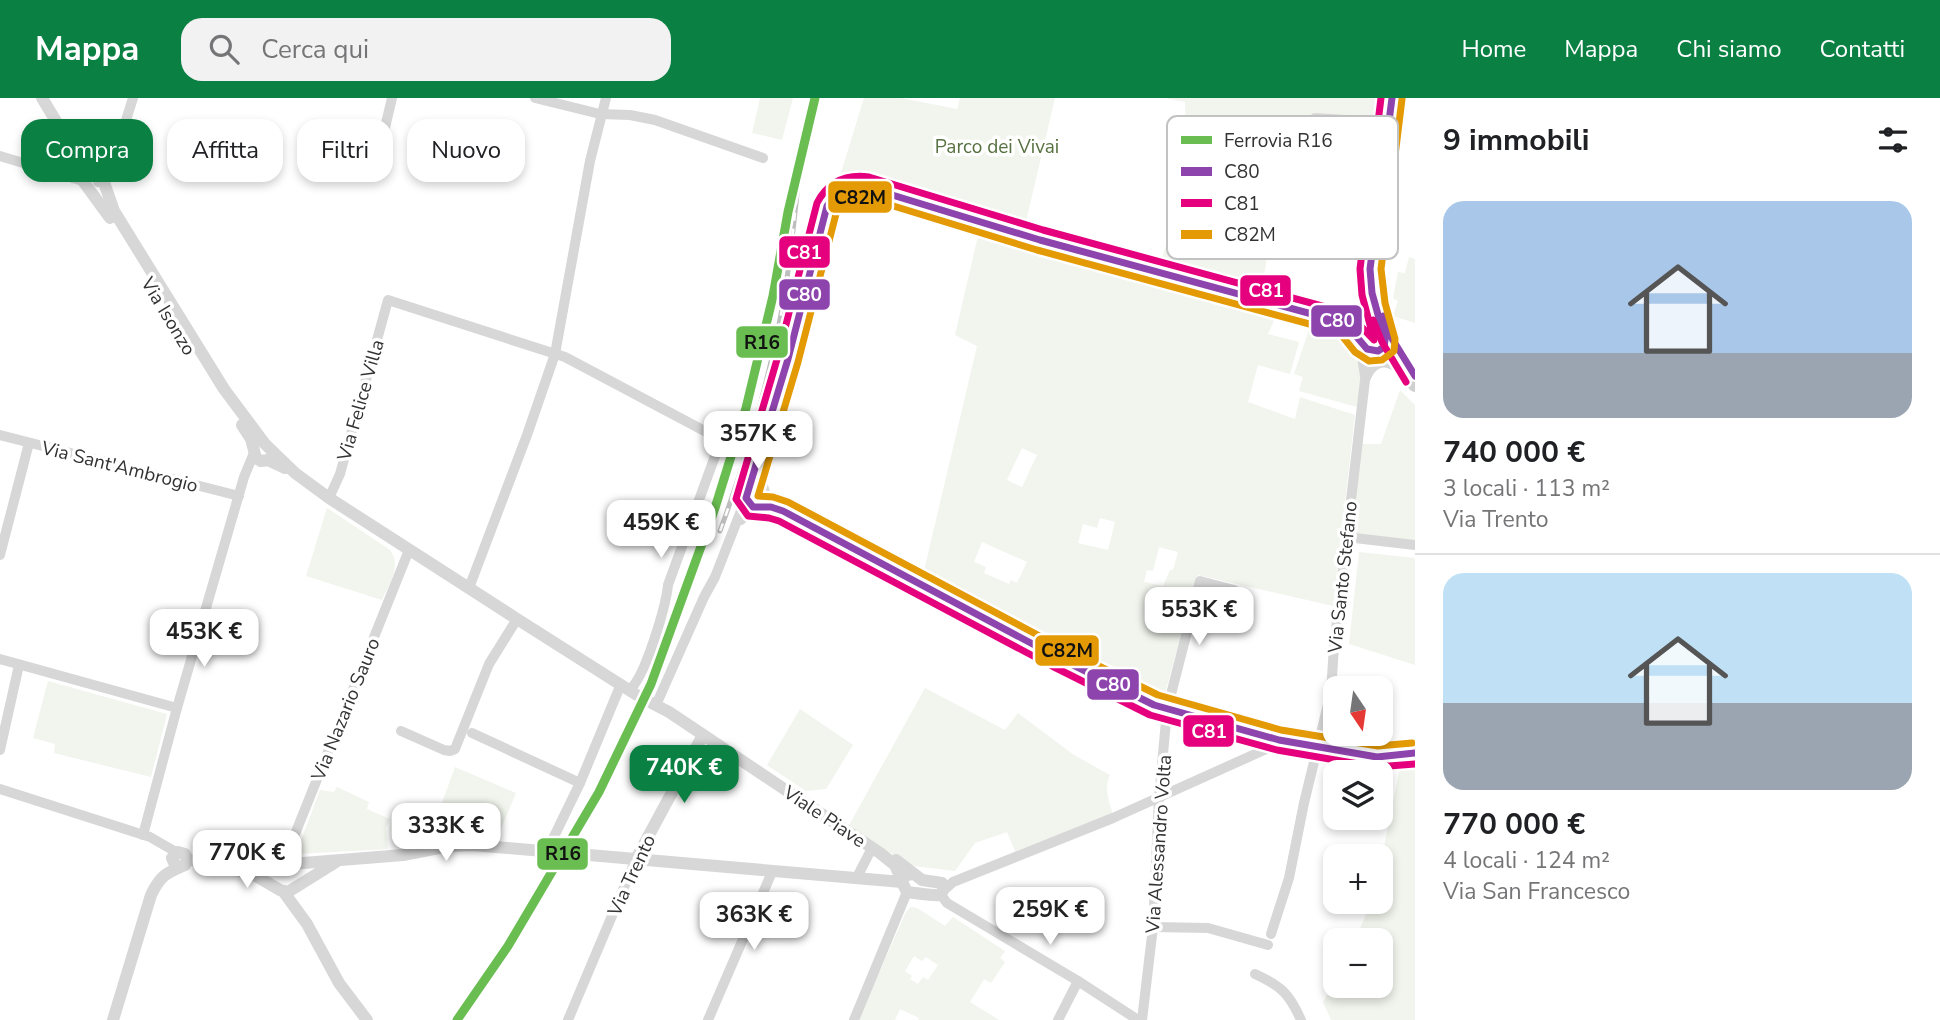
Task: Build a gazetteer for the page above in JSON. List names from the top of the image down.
{
  "streets": {
    "street": [
      "Via Isonzo",
      "Via Felice Villa",
      "Via Sant'Ambrogio",
      "Via Santo Stefano",
      "Via Nazario Sauro",
      "Viale Piave",
      "Via Alessandro Volta",
      "Via Trento"
    ]
  },
  "crossings": [
    ["Via Isonzo", "Via Felice Villa"],
    ["Via Isonzo", "Via Nazario Sauro"],
    ["Via Isonzo", "Viale Piave"],
    ["Viale Piave", "Via Trento"]
  ],
  "parks": ["Parco dei Vivai"],
  "lines": [
    "rail line R16",
    "transit line C80",
    "transit line C81",
    "transit line C82M"
  ],
  "legend": [
    "Ferrovia R16",
    "C80",
    "C81",
    "C82M"
  ],
  "north": "bottom",
  "page": {
    "header": "Mappa",
    "search": "Cerca qui",
    "nav": [
      "Home",
      "Mappa",
      "Chi siamo",
      "Contatti"
    ],
    "heading": "9 immobili",
    "chip": [
      "Compra",
      "Affitta",
      "Filtri",
      "Nuovo"
    ],
    "list": [
      {
        "name": "740 000 €",
        "note": "3 locali · 113 m² · Via Trento"
      },
      {
        "name": "770 000 €",
        "note": "4 locali · 124 m² · Via San Francesco"
      }
    ],
    "price": [
      "357K €",
      "459K €",
      "553K €",
      "453K €",
      "740K €",
      "333K €",
      "770K €",
      "259K €",
      "363K €"
    ],
    "map_buttons": ["+", "−"]
  }
}
